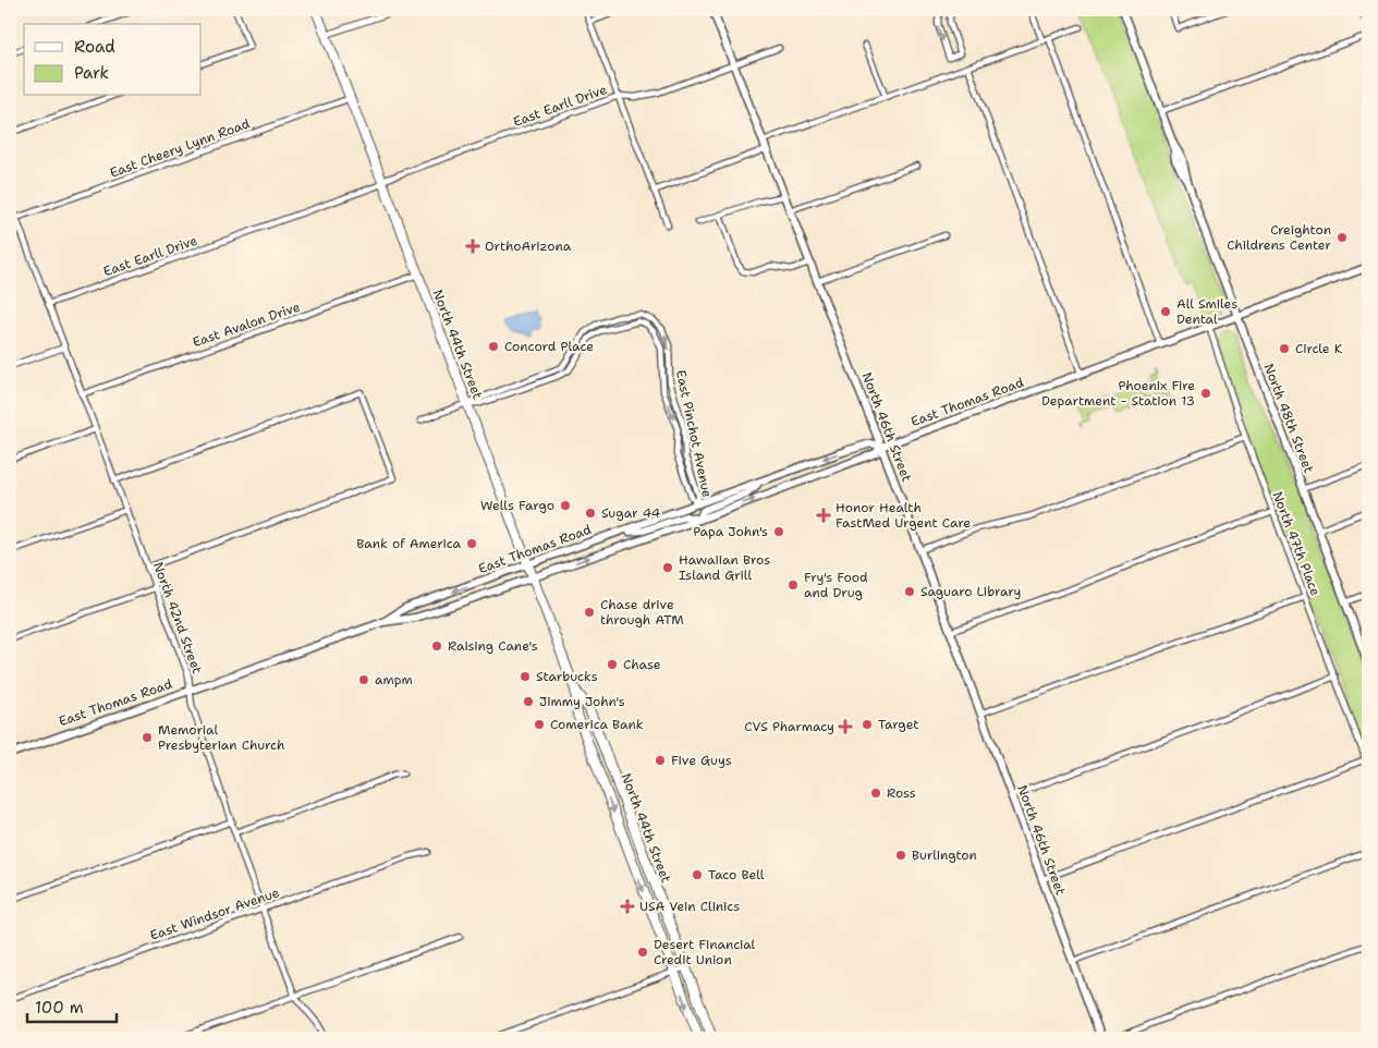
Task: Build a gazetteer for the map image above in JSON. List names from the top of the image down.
{
  "streets": {
    "main road": [
      "North 44th Street",
      "East Thomas Road",
      "North 48th Street",
      "North 46th Street"
    ],
    "street": [
      "East Earll Drive",
      "East Cheery Lynn Road",
      "East Avalon Drive",
      "East Pinchot Avenue",
      "North 47th Place",
      "North 42nd Street",
      "East Windsor Avenue"
    ]
  },
  "crossings": [
    ["East Earll Drive", "North 44th Street"],
    ["East Earll Drive", "North 46th Street"],
    ["East Earll Drive", "North 42nd Street"],
    ["East Cheery Lynn Road", "North 44th Street"],
    ["East Cheery Lynn Road", "North 42nd Street"],
    ["East Avalon Drive", "North 44th Street"],
    ["East Avalon Drive", "North 42nd Street"],
    ["North 44th Street", "East Thomas Road"],
    ["North 44th Street", "East Pinchot Avenue"],
    ["East Thomas Road", "North 48th Street"],
    ["East Thomas Road", "North 46th Street"],
    ["East Thomas Road", "East Pinchot Avenue"],
    ["East Thomas Road", "North 47th Place"],
    ["East Thomas Road", "North 42nd Street"],
    ["North 42nd Street", "East Windsor Avenue"]
  ],
  "places": {
    "other": [
      "Creighton Childrens Center",
      "All Smiles Dental",
      "Concord Place",
      "Circle K",
      "Phoenix Fire Department - Station 13",
      "Wells Fargo",
      "Sugar 44",
      "Papa John's",
      "Bank of America",
      "Hawaiian Bros Island Grill",
      "Fry's Food and Drug",
      "Saguaro Library",
      "Chase drive through ATM",
      "Raising Cane's",
      "Chase",
      "Starbucks",
      "ampm",
      "Jimmy John's",
      "Comerica Bank",
      "Target",
      "Memorial Presbyterian Church",
      "Five Guys",
      "Ross",
      "Burlington",
      "Taco Bell",
      "Desert Financial Credit Union"
    ],
    "health": [
      "OrthoArizona",
      "Honor Health FastMed Urgent Care",
      "CVS Pharmacy",
      "USA Vein Clinics"
    ]
  },
  "legend": ["Road", "Park"],
  "scale_bar": "100 m"
}
